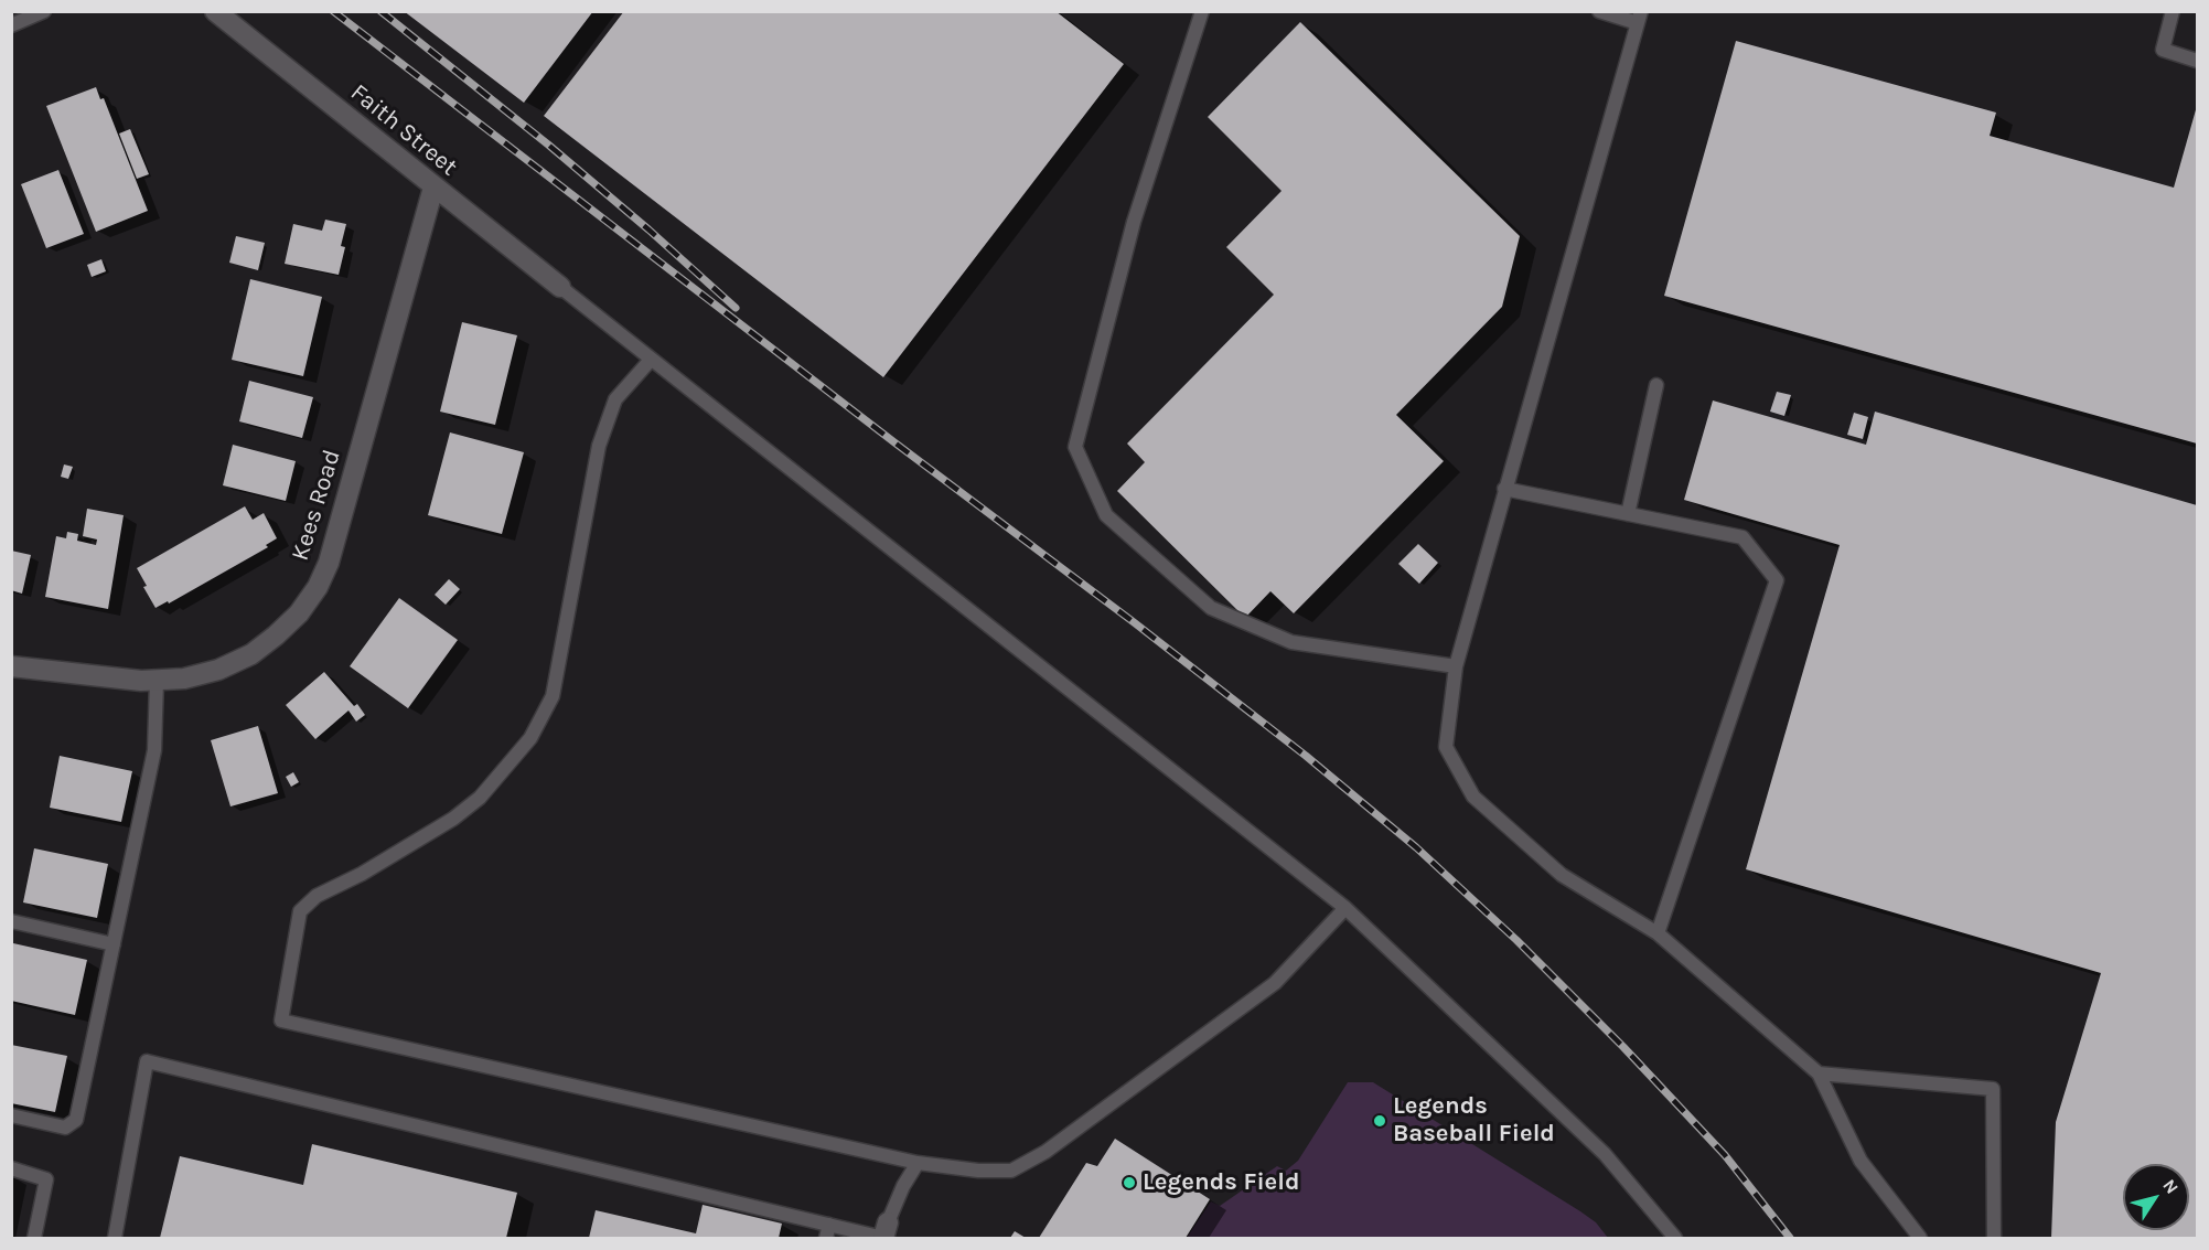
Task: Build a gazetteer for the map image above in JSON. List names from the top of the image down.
{
  "streets": {
    "street": ["Faith Street", "Kees Road"]
  },
  "crossings": [
    ["Faith Street", "Kees Road"]
  ],
  "places": ["Legends Baseball Field", "Legends Field"],
  "north": "top right"
}
